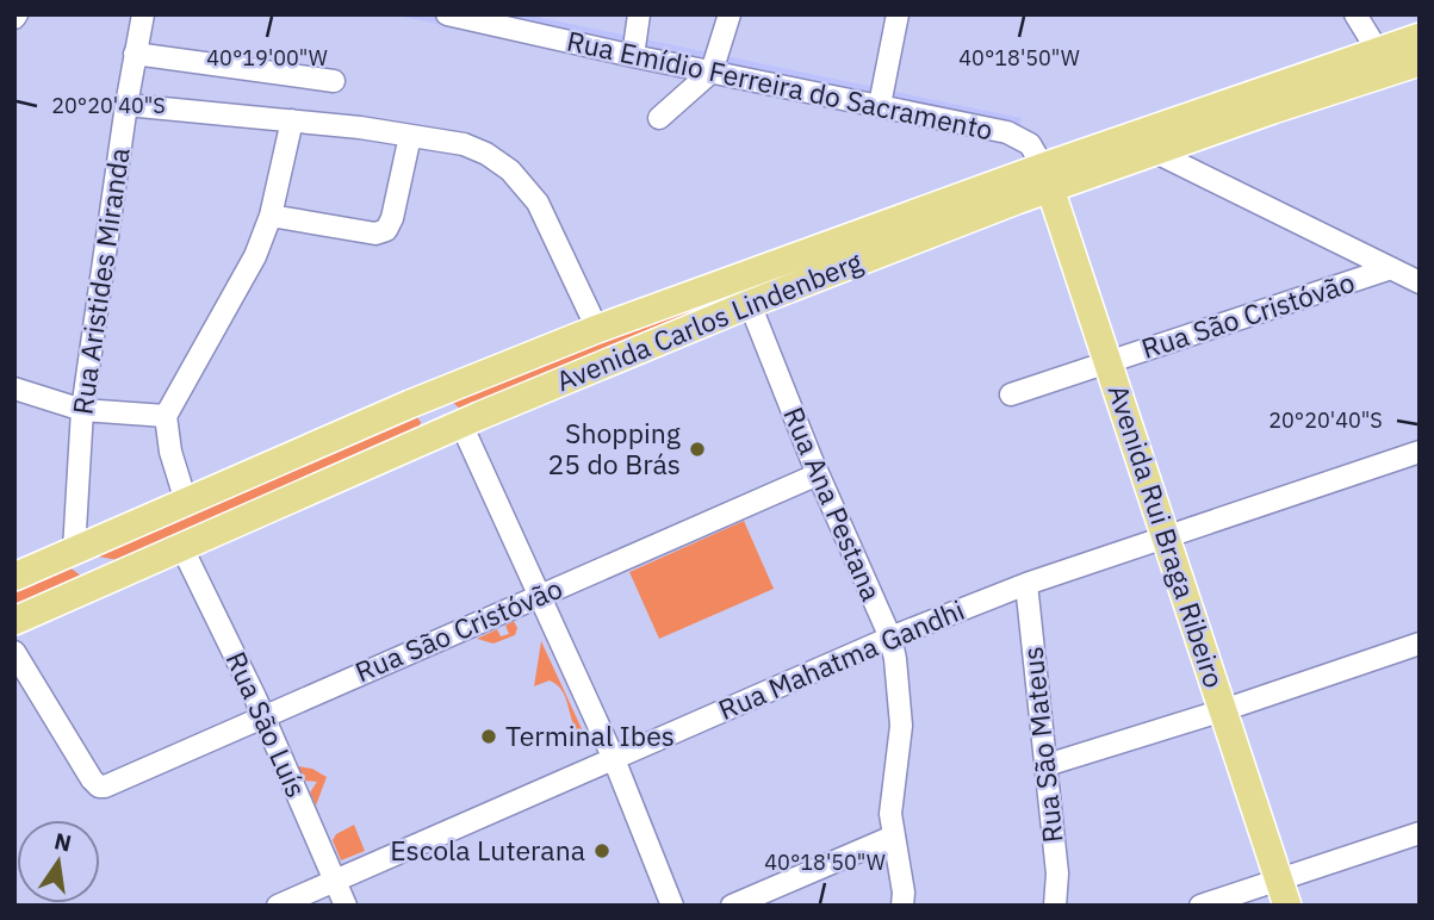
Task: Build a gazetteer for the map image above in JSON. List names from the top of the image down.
{
  "streets": {
    "main road": ["Avenida Carlos Lindenberg", "Avenida Rui Braga Ribeiro"],
    "street": [
      "Rua Emídio Ferreira do Sacramento",
      "Rua Aristides Miranda",
      "Rua São Cristóvão",
      "Rua Ana Pestana",
      "Rua Mahatma Gandhi",
      "Rua São Luís",
      "Rua São Mateus"
    ]
  },
  "crossings": [
    ["Rua Emídio Ferreira do Sacramento", "Avenida Carlos Lindenberg"],
    ["Rua Emídio Ferreira do Sacramento", "Avenida Rui Braga Ribeiro"],
    ["Rua Aristides Miranda", "Avenida Carlos Lindenberg"],
    ["Rua São Cristóvão", "Rua Ana Pestana"],
    ["Rua São Cristóvão", "Avenida Rui Braga Ribeiro"],
    ["Rua São Cristóvão", "Rua São Luís"],
    ["Avenida Carlos Lindenberg", "Rua Ana Pestana"],
    ["Avenida Carlos Lindenberg", "Avenida Rui Braga Ribeiro"],
    ["Avenida Carlos Lindenberg", "Rua São Luís"],
    ["Rua Ana Pestana", "Rua Mahatma Gandhi"],
    ["Avenida Rui Braga Ribeiro", "Rua Mahatma Gandhi"],
    ["Rua Mahatma Gandhi", "Rua São Luís"],
    ["Rua Mahatma Gandhi", "Rua São Mateus"]
  ],
  "places": ["Shopping 25 do Brás", "Terminal Ibes", "Escola Luterana"],
  "north": "top",
  "coordinates": ["40°19'00\"W", "40°18'50\"W", "20°20'40\"S"]
}
